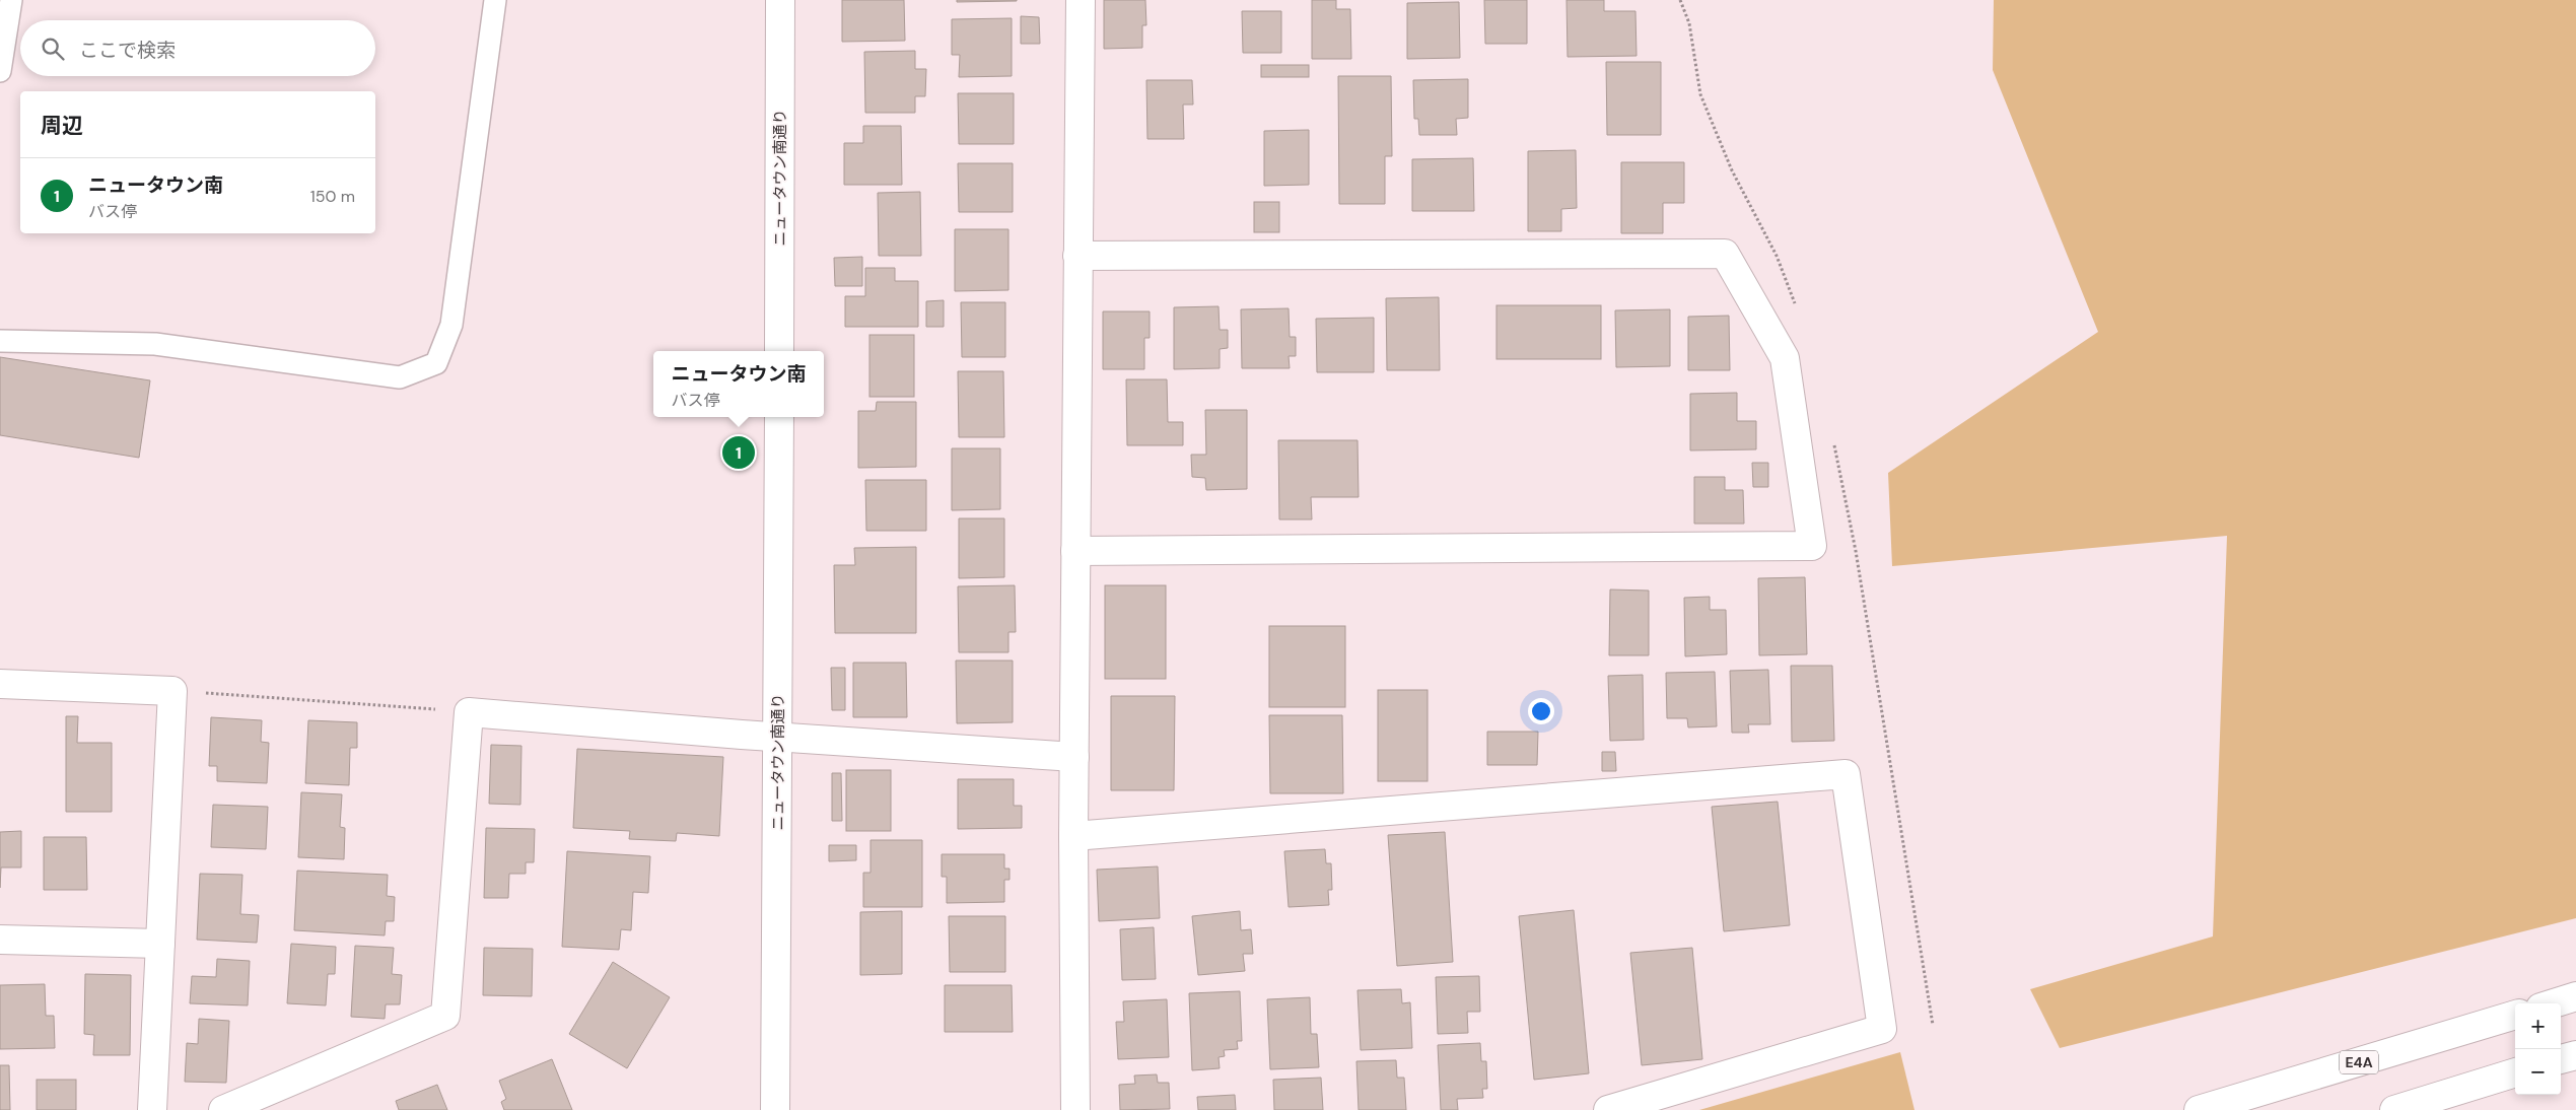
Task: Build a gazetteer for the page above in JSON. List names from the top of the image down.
{
  "streets": {
    "main road": ["ニュータウン南通り", "E4A"]
  },
  "page": {
    "search": "ここで検索",
    "heading": "周辺",
    "list": [
      {
        "mark": "1",
        "name": "ニュータウン南",
        "note": "バス停",
        "value": "150 m"
      }
    ],
    "popup": ["ニュータウン南", "バス停"],
    "pins": "1",
    "map_buttons": ["+", "−"]
  }
}
